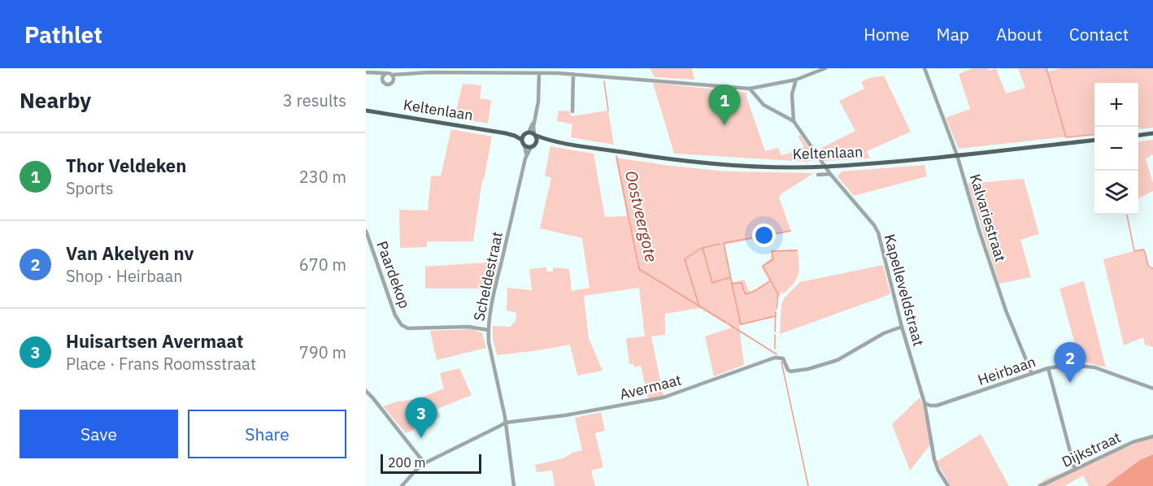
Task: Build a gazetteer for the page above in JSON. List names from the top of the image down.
{
  "streets": {
    "main road": ["Keltenlaan"],
    "street": [
      "Kalvariestraat",
      "Paardekop",
      "Scheldestraat",
      "Kapelleveldstraat",
      "Heirbaan",
      "Avermaat",
      "Dijkstraat"
    ]
  },
  "crossings": [
    ["Keltenlaan", "Kalvariestraat"],
    ["Keltenlaan", "Scheldestraat"],
    ["Keltenlaan", "Kapelleveldstraat"],
    ["Kalvariestraat", "Heirbaan"],
    ["Paardekop", "Scheldestraat"],
    ["Scheldestraat", "Avermaat"],
    ["Kapelleveldstraat", "Heirbaan"],
    ["Kapelleveldstraat", "Avermaat"]
  ],
  "water": ["Oostveergote"],
  "scale_bar": "200 m",
  "page": {
    "header": "Pathlet",
    "nav": [
      "Home",
      "Map",
      "About",
      "Contact"
    ],
    "heading": ["Nearby", "3 results"],
    "map_buttons": ["+", "−"],
    "pins": ["1", "2", "3"],
    "list": [
      {
        "mark": "1",
        "name": "Thor Veldeken",
        "note": "Sports",
        "value": "230 m"
      },
      {
        "mark": "2",
        "name": "Van Akelyen nv",
        "note": "Shop · Heirbaan",
        "value": "670 m"
      },
      {
        "mark": "3",
        "name": "Huisartsen Avermaat",
        "note": "Place · Frans Roomsstraat",
        "value": "790 m"
      }
    ],
    "buttons": ["Save", "Share"],
    "scale": "200 m"
  }
}
